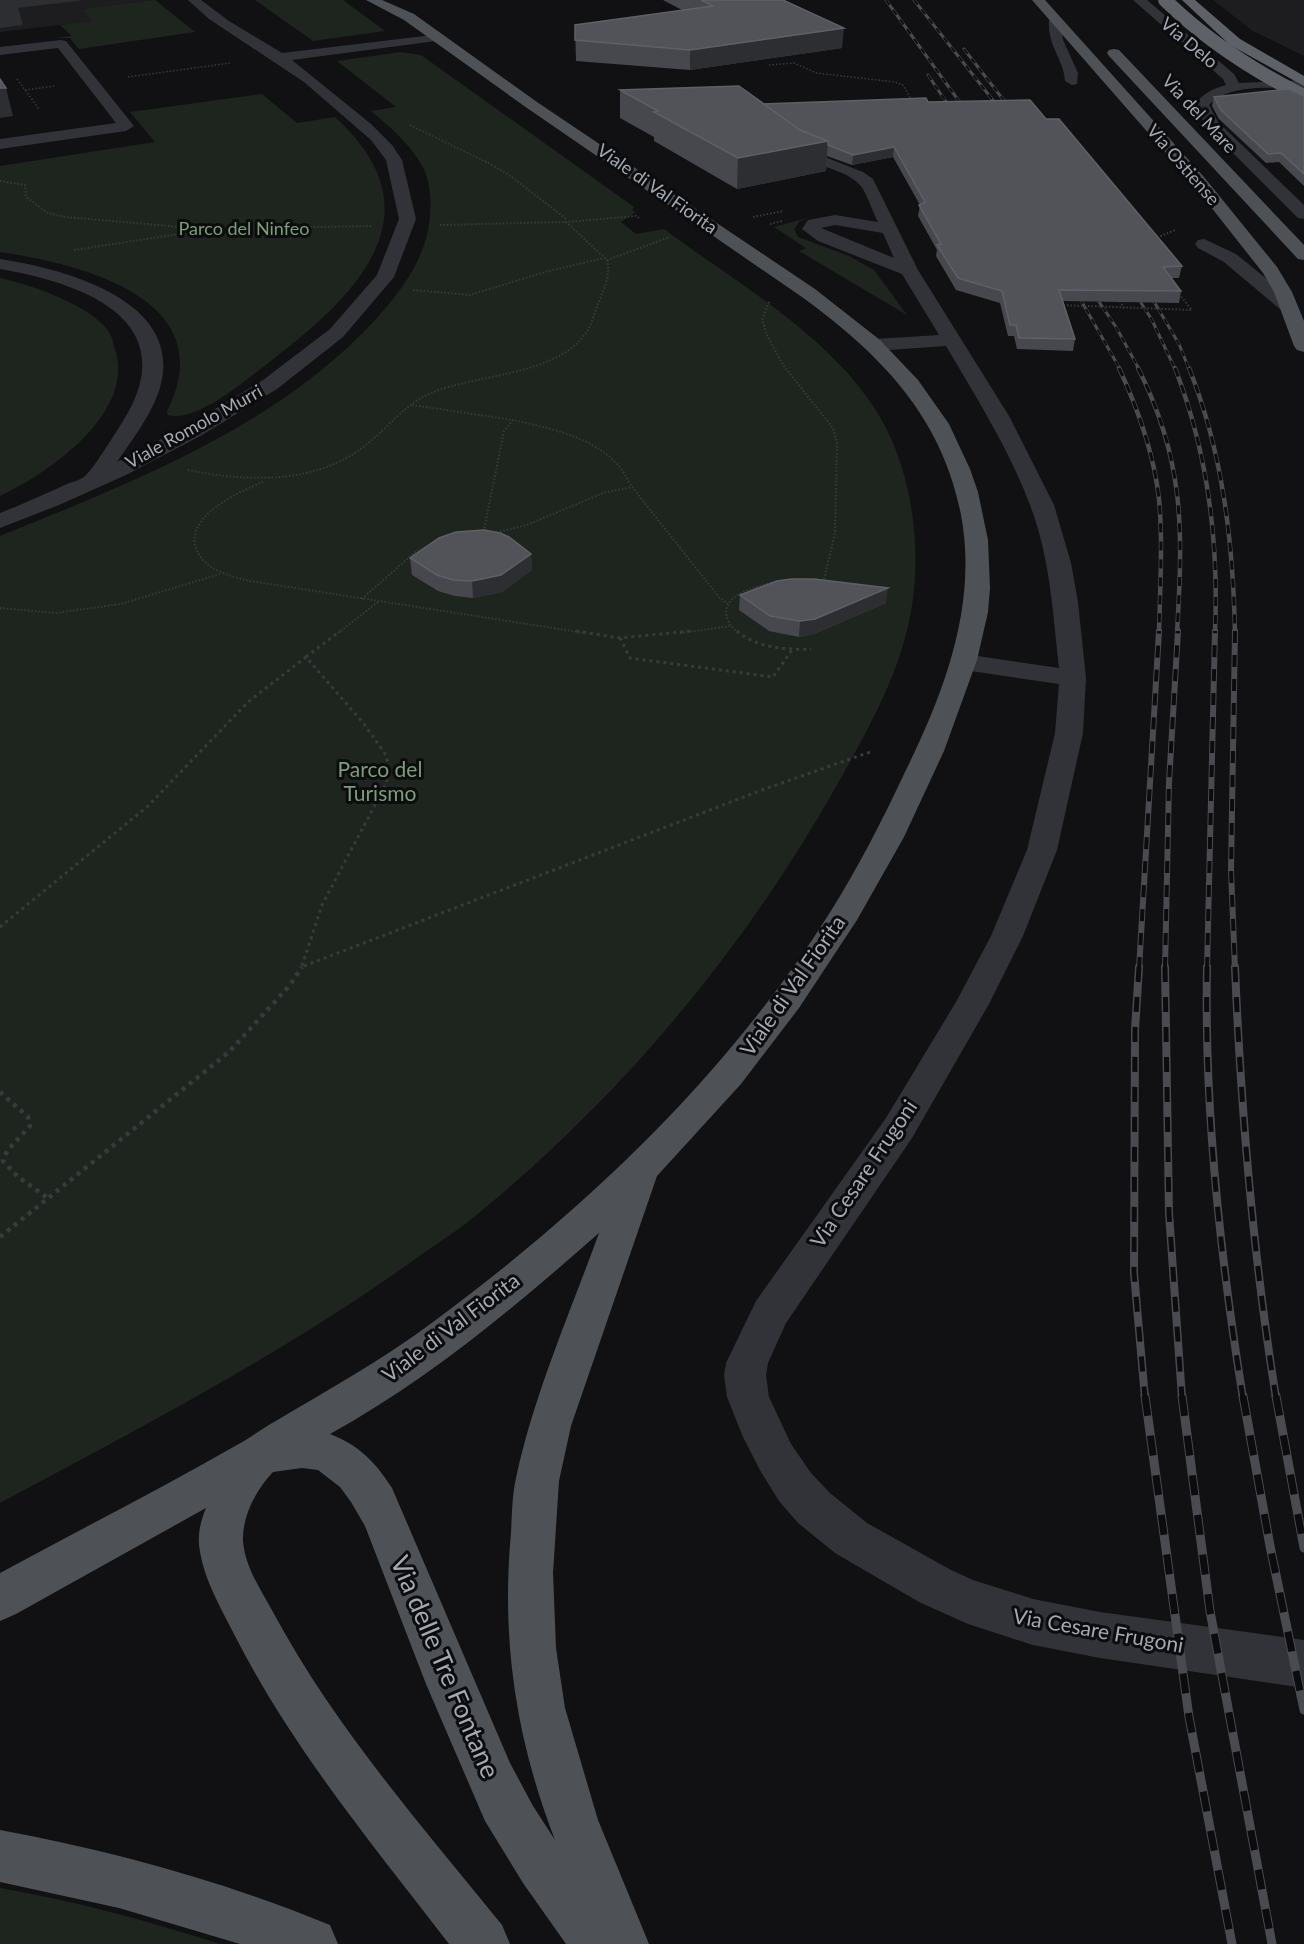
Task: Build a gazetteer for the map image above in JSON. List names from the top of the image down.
{
  "streets": {
    "main road": [
      "Via del Mare",
      "Via Ostiense",
      "Viale di Val Fiorita",
      "Via delle Tre Fontane"
    ],
    "street": ["Via Delo", "Viale Romolo Murri", "Via Cesare Frugoni"]
  },
  "crossings": [
    ["Viale di Val Fiorita", "Via delle Tre Fontane"]
  ],
  "parks": ["Parco del Ninfeo", "Parco del Turismo"]
}
